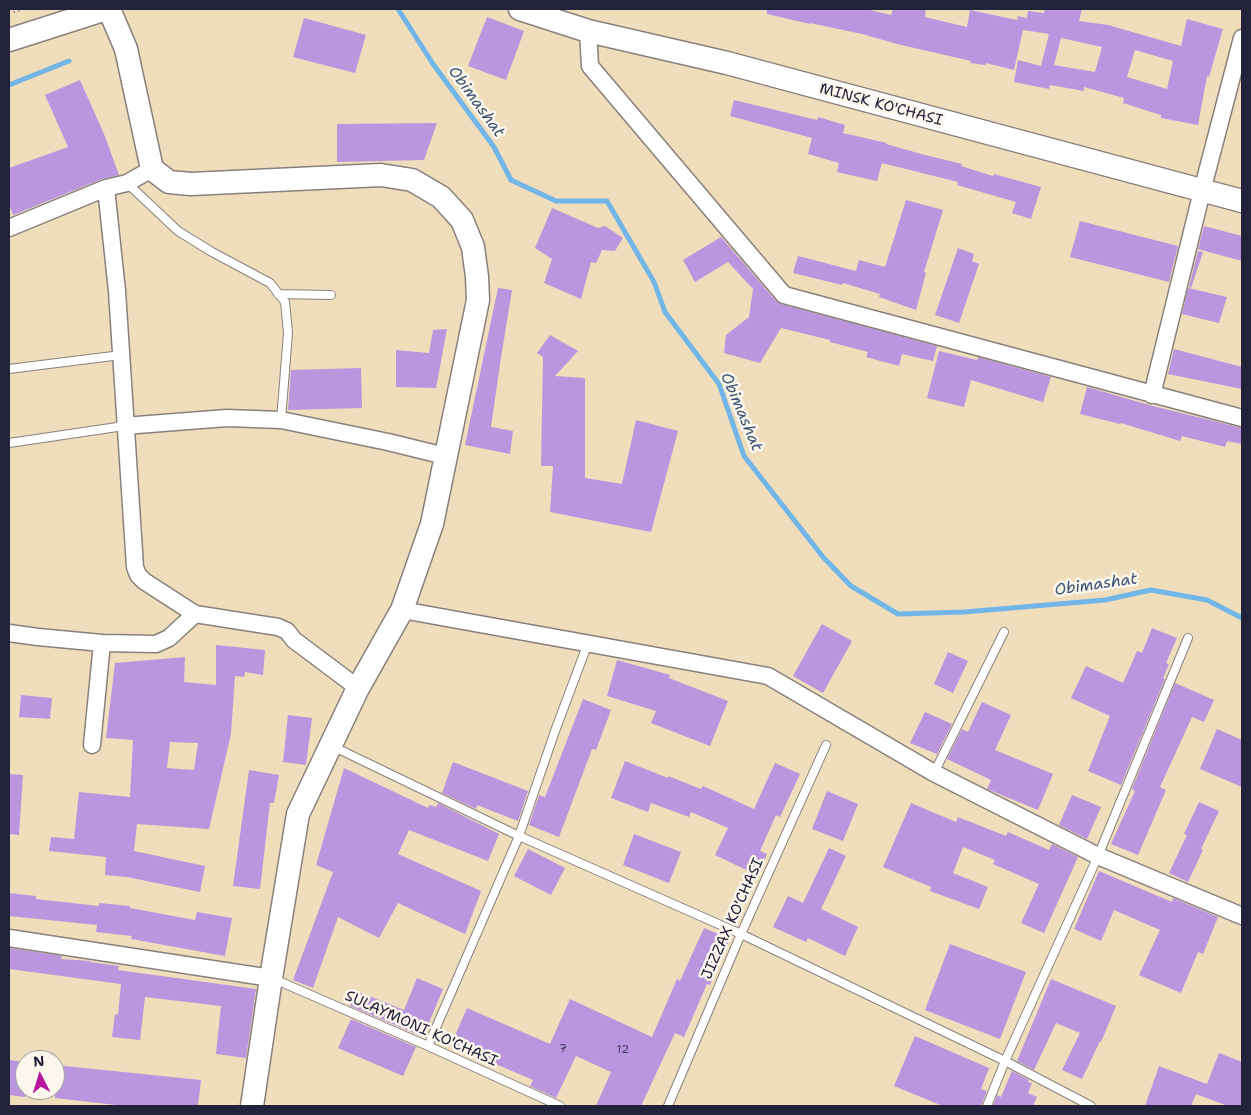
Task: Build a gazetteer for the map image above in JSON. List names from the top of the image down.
{
  "streets": {
    "street": ["MINSK KO'CHASI"],
    "lane": ["JIZZAX KO'CHASI", "SULAYMONI KO'CHASI"]
  },
  "water": ["Obimashat"],
  "house_numbers": ["7", "12"],
  "north": "top"
}
